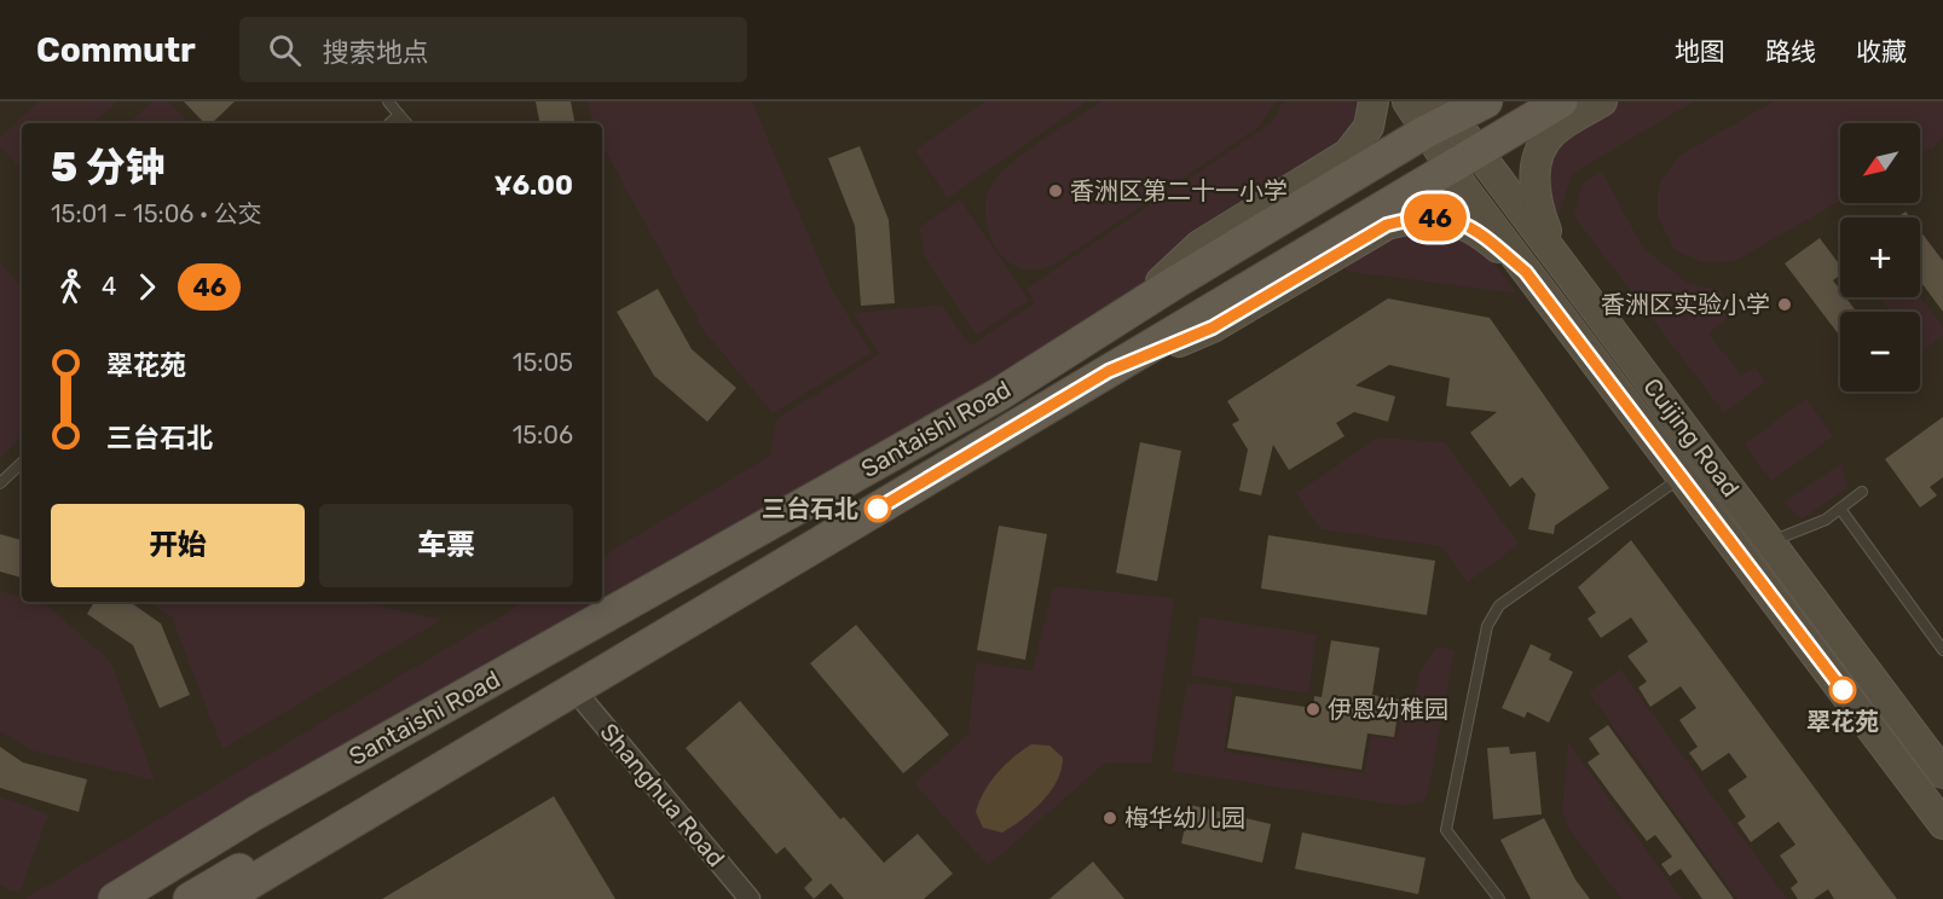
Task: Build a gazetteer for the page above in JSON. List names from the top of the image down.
{
  "streets": {
    "main road": ["Santaishi Road", "Cuijing Road"],
    "street": ["Shanghua Road"]
  },
  "crossings": [
    ["Santaishi Road", "Cuijing Road"],
    ["Santaishi Road", "Shanghua Road"]
  ],
  "places": [
    "香洲区第二十一小学",
    "香洲区实验小学",
    "三台石北",
    "翠花苑",
    "伊恩幼稚园",
    "梅华幼儿园"
  ],
  "lines": ["bus line 46"],
  "north": "bottom left",
  "page": {
    "header": "Commutr",
    "search": "搜索地点",
    "nav": ["地图", "路线", "收藏"],
    "on_map": "46",
    "map_buttons": ["+", "−"],
    "heading": ["5 分钟", "15:01 – 15:06 · 公交", "¥6.00"],
    "legs": ["4", "46"],
    "list": [
      {
        "name": "翠花苑",
        "value": "15:05"
      },
      {
        "name": "三台石北",
        "value": "15:06"
      }
    ],
    "buttons": ["开始", "车票"]
  }
}
